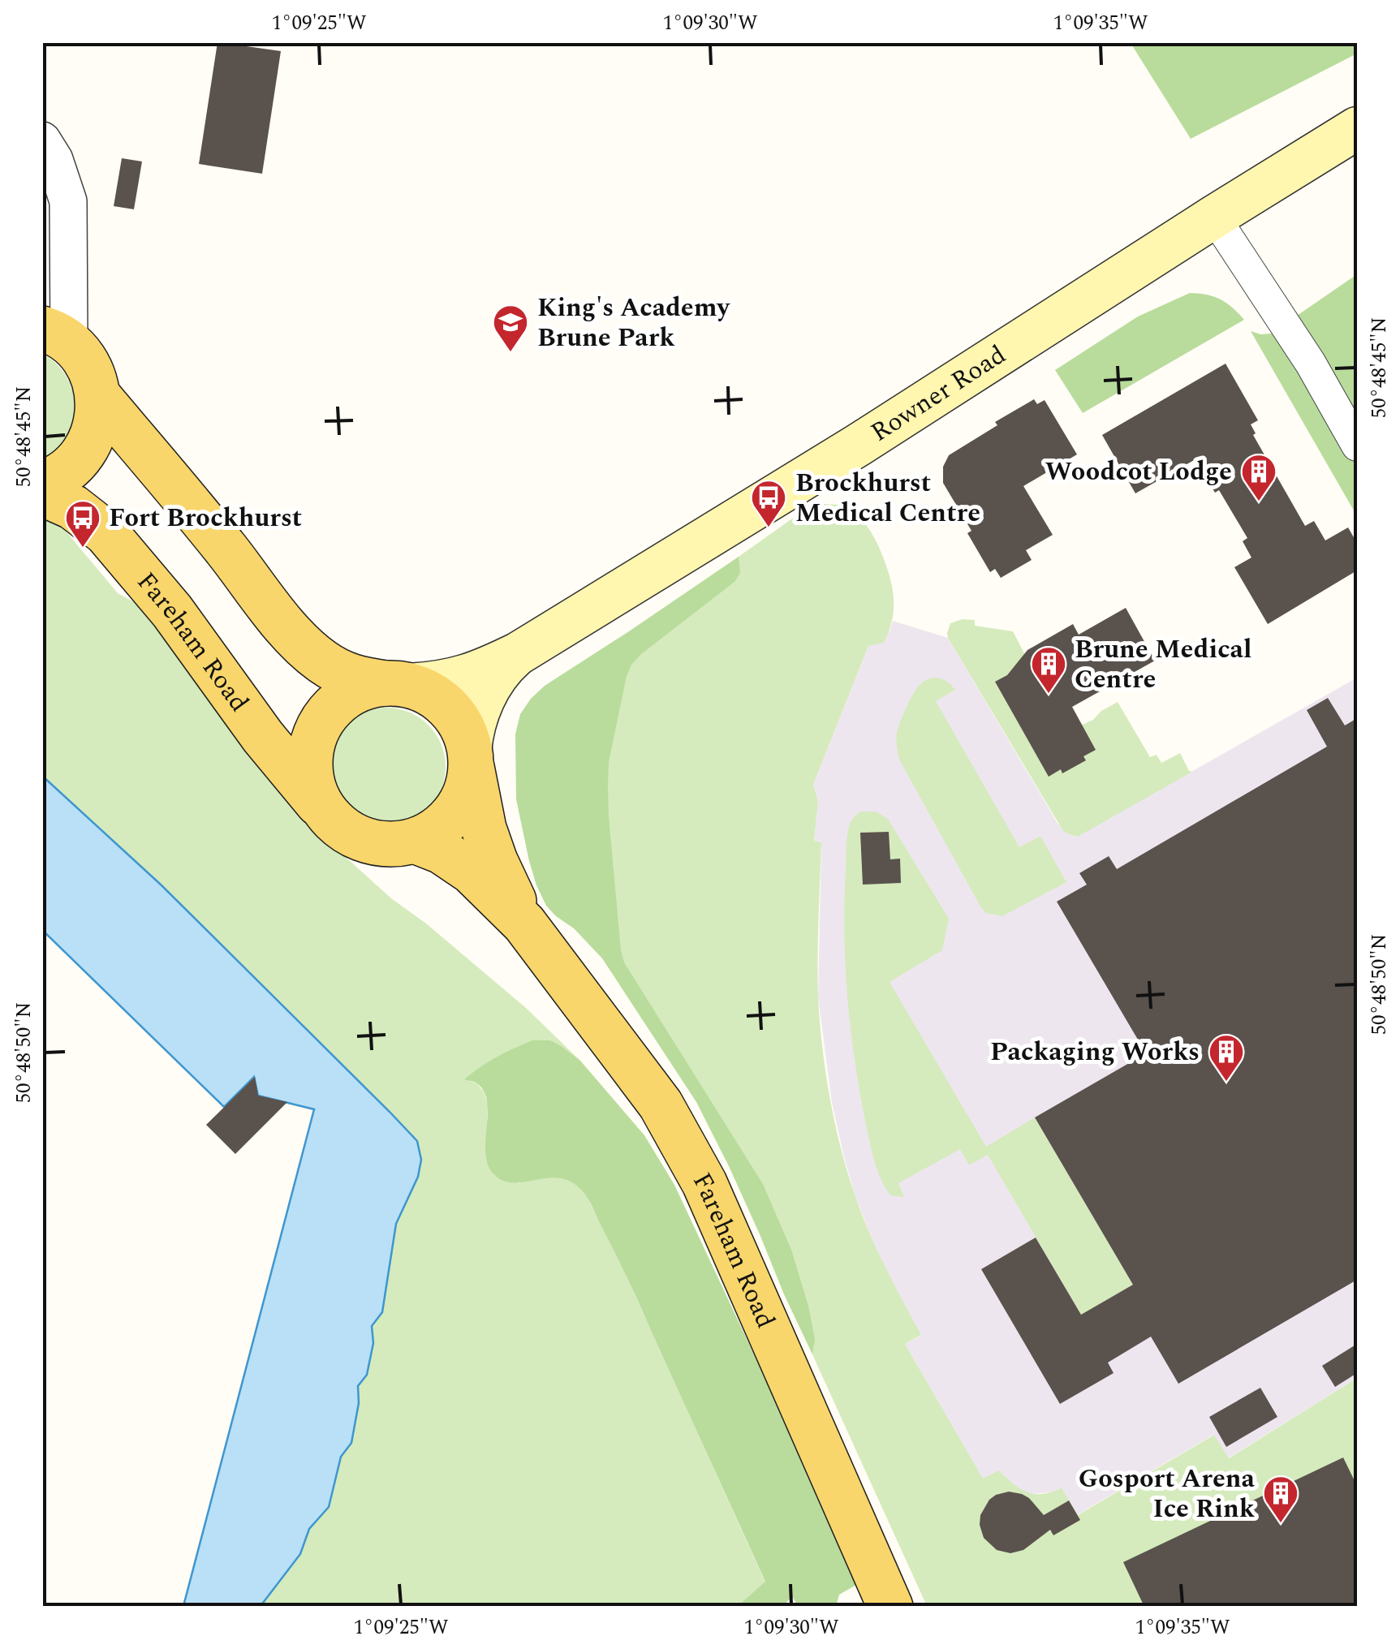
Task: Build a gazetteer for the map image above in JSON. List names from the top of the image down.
{
  "streets": {
    "main road": ["Rowner Road", "Fareham Road"]
  },
  "crossings": [
    ["Rowner Road", "Fareham Road"]
  ],
  "places": {
    "school or university": ["King's Academy Brune Park"],
    "building": [
      "Woodcot Lodge",
      "Brune Medical Centre",
      "Packaging Works",
      "Gosport Arena Ice Rink"
    ],
    "bus stop": ["Brockhurst Medical Centre", "Fort Brockhurst"]
  },
  "coordinates": [
    "1°09'25\"W",
    "1°09'30\"W",
    "1°09'35\"W",
    "50°48'45\"N",
    "50°48'50\"N"
  ]
}
